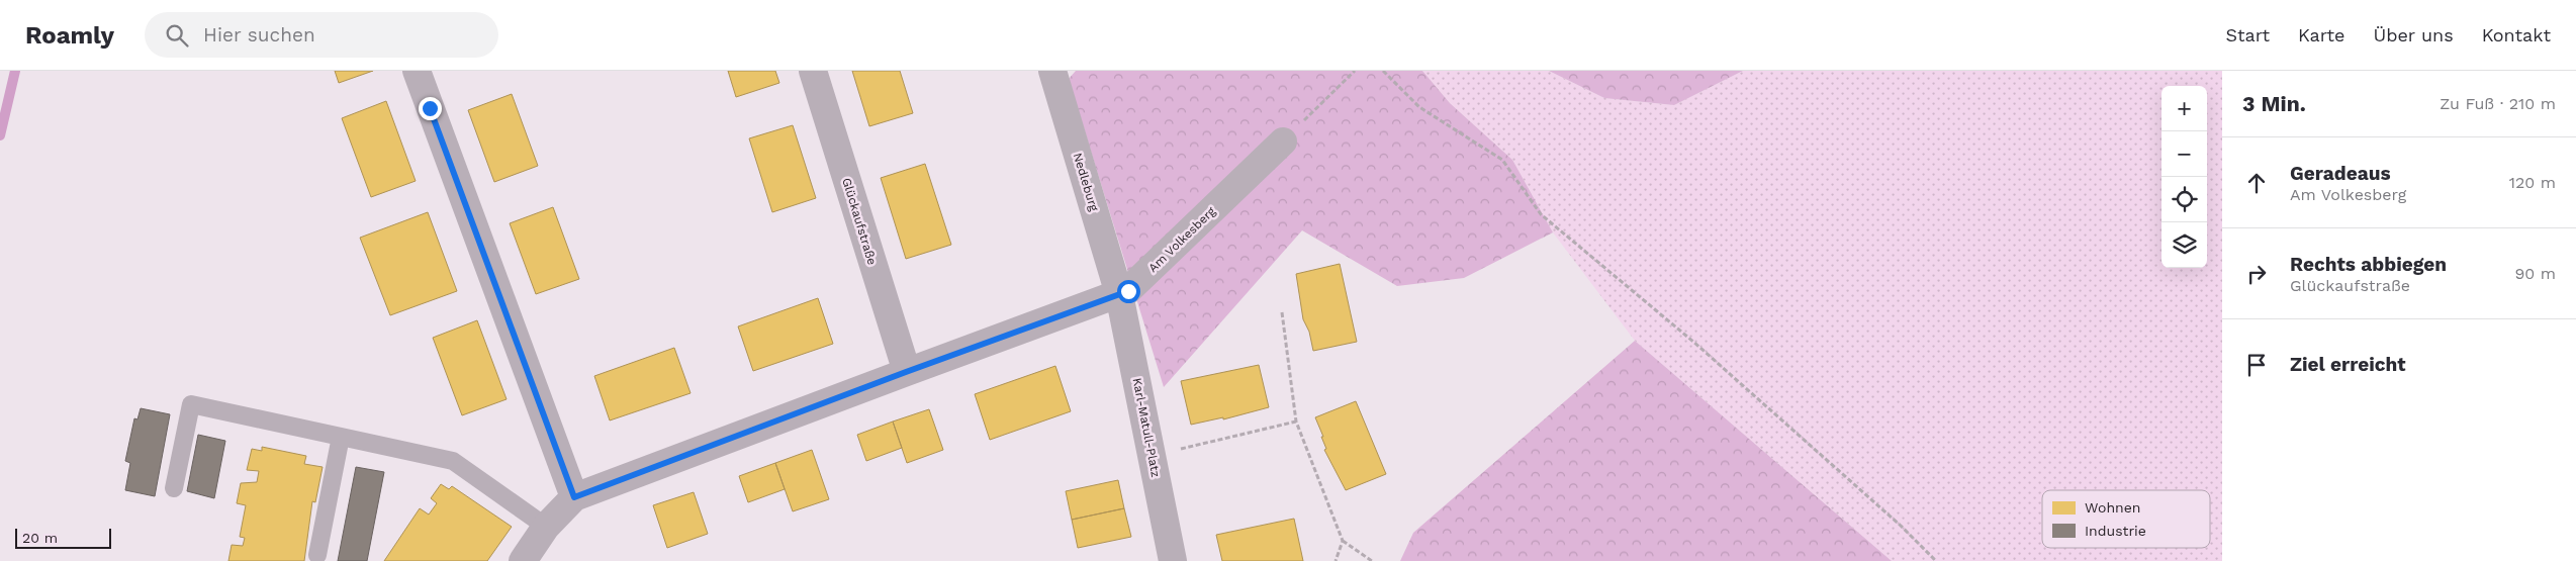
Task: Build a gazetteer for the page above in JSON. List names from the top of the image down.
{
  "streets": {
    "street": [
      "Nedleburg",
      "Glückaufstraße",
      "Am Volkesberg",
      "Karl-Matull-Platz"
    ]
  },
  "crossings": [
    ["Nedleburg", "Am Volkesberg"],
    ["Nedleburg", "Karl-Matull-Platz"],
    ["Glückaufstraße", "Am Volkesberg"],
    ["Am Volkesberg", "Karl-Matull-Platz"]
  ],
  "legend": ["Wohnen", "Industrie"],
  "scale_bar": "20 m",
  "page": {
    "header": "Roamly",
    "search": "Hier suchen",
    "nav": [
      "Start",
      "Karte",
      "Über uns",
      "Kontakt"
    ],
    "heading": ["3 Min.", "Zu Fuß · 210 m"],
    "map_buttons": ["+", "−"],
    "list": [
      ["Geradeaus", "Am Volkesberg", "120 m"],
      ["Rechts abbiegen", "Glückaufstraße", "90 m"],
      "Ziel erreicht"
    ],
    "scale": "20 m"
  }
}
